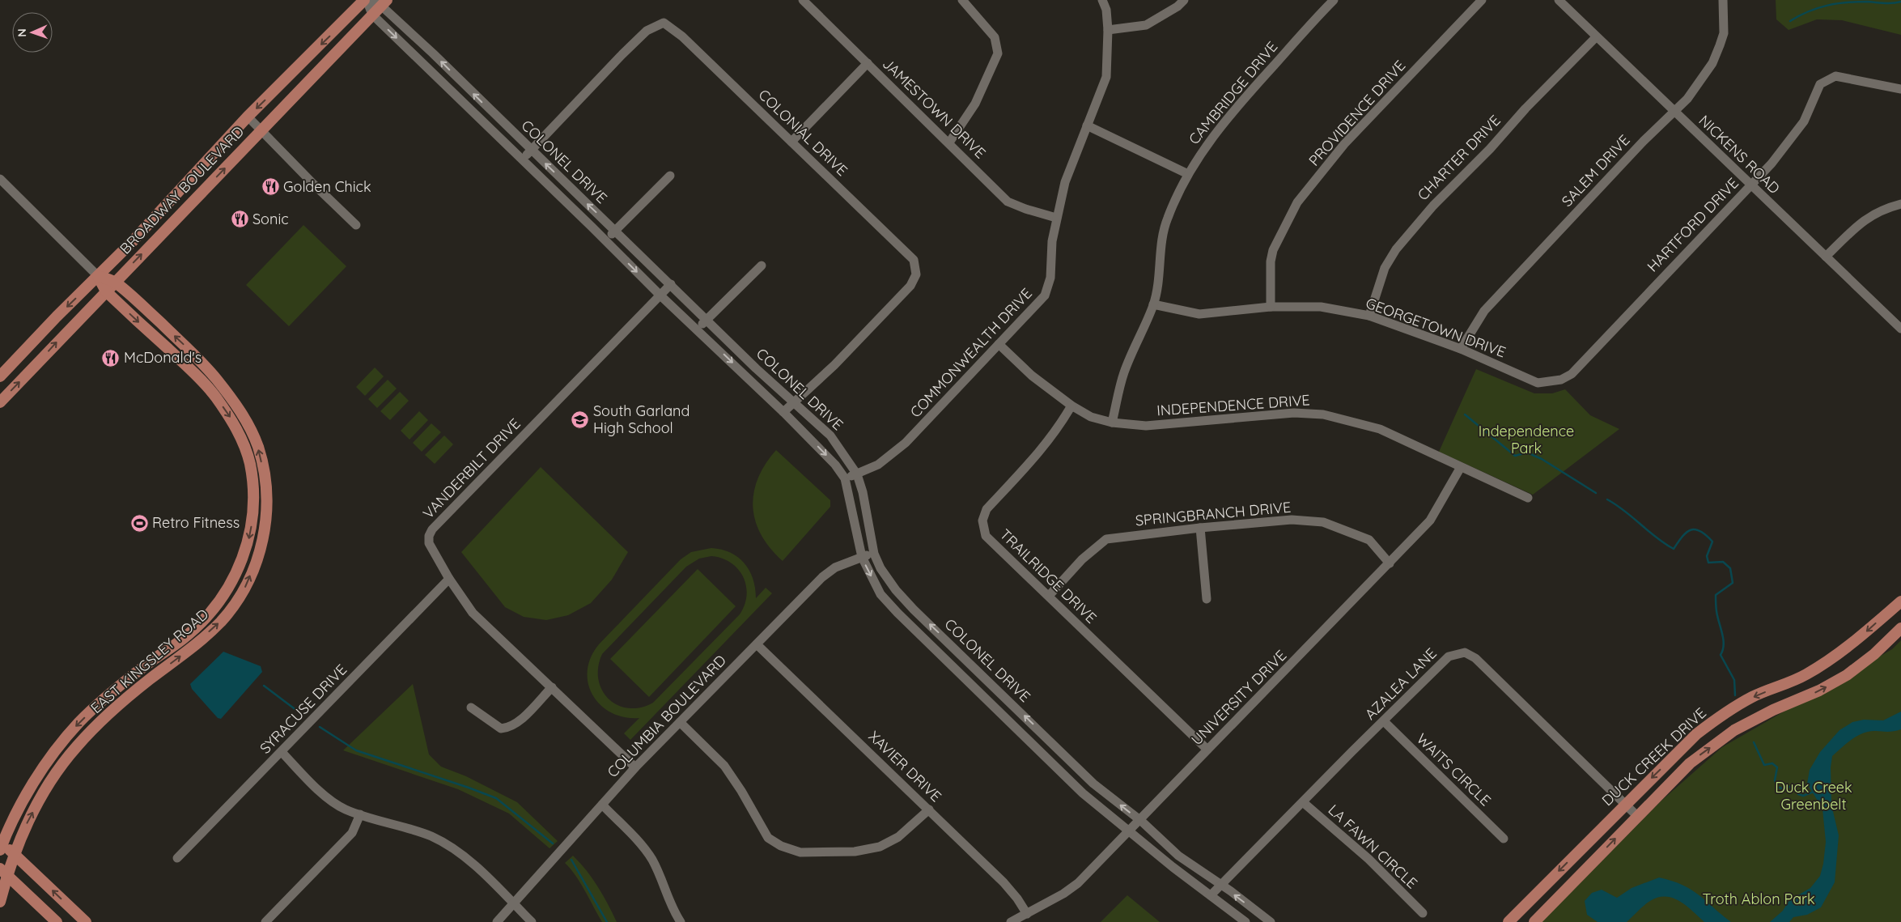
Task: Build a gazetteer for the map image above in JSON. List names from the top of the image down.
{
  "streets": {
    "main road": ["BROADWAY BOULEVARD", "EAST KINGSLEY ROAD", "DUCK CREEK DRIVE"],
    "street": [
      "CAMBRIDGE DRIVE",
      "JAMESTOWN DRIVE",
      "PROVIDENCE DRIVE",
      "COLONIAL DRIVE",
      "NICKENS ROAD",
      "CHARTER DRIVE",
      "COLONEL DRIVE",
      "SALEM DRIVE",
      "HARTFORD DRIVE",
      "GEORGETOWN DRIVE",
      "COMMONWEALTH DRIVE",
      "INDEPENDENCE DRIVE",
      "VANDERBILT DRIVE",
      "SPRINGBRANCH DRIVE",
      "TRAILRIDGE DRIVE",
      "AZALEA LANE",
      "UNIVERSITY DRIVE",
      "SYRACUSE DRIVE",
      "COLUMBIA BOULEVARD",
      "XAVIER DRIVE",
      "WAITS CIRCLE",
      "LA FAWN CIRCLE"
    ]
  },
  "crossings": [
    ["CAMBRIDGE DRIVE", "GEORGETOWN DRIVE"],
    ["CAMBRIDGE DRIVE", "INDEPENDENCE DRIVE"],
    ["JAMESTOWN DRIVE", "COMMONWEALTH DRIVE"],
    ["PROVIDENCE DRIVE", "GEORGETOWN DRIVE"],
    ["COLONIAL DRIVE", "COLONEL DRIVE"],
    ["NICKENS ROAD", "CHARTER DRIVE"],
    ["NICKENS ROAD", "SALEM DRIVE"],
    ["NICKENS ROAD", "HARTFORD DRIVE"],
    ["CHARTER DRIVE", "GEORGETOWN DRIVE"],
    ["COLONEL DRIVE", "BROADWAY BOULEVARD"],
    ["COLONEL DRIVE", "COMMONWEALTH DRIVE"],
    ["COLONEL DRIVE", "VANDERBILT DRIVE"],
    ["COLONEL DRIVE", "AZALEA LANE"],
    ["COLONEL DRIVE", "UNIVERSITY DRIVE"],
    ["COLONEL DRIVE", "COLUMBIA BOULEVARD"],
    ["SALEM DRIVE", "GEORGETOWN DRIVE"],
    ["BROADWAY BOULEVARD", "EAST KINGSLEY ROAD"],
    ["HARTFORD DRIVE", "GEORGETOWN DRIVE"],
    ["COMMONWEALTH DRIVE", "INDEPENDENCE DRIVE"],
    ["INDEPENDENCE DRIVE", "TRAILRIDGE DRIVE"],
    ["INDEPENDENCE DRIVE", "UNIVERSITY DRIVE"],
    ["VANDERBILT DRIVE", "SYRACUSE DRIVE"],
    ["VANDERBILT DRIVE", "COLUMBIA BOULEVARD"],
    ["SPRINGBRANCH DRIVE", "TRAILRIDGE DRIVE"],
    ["SPRINGBRANCH DRIVE", "UNIVERSITY DRIVE"],
    ["TRAILRIDGE DRIVE", "UNIVERSITY DRIVE"],
    ["AZALEA LANE", "DUCK CREEK DRIVE"],
    ["AZALEA LANE", "WAITS CIRCLE"],
    ["AZALEA LANE", "LA FAWN CIRCLE"],
    ["UNIVERSITY DRIVE", "XAVIER DRIVE"],
    ["COLUMBIA BOULEVARD", "XAVIER DRIVE"]
  ],
  "parks": ["Independence Park", "Duck Creek Greenbelt", "Troth Ablon Park"],
  "places": {
    "restaurant": ["Golden Chick", "Sonic", "McDonald's"],
    "school or university": ["South Garland High School"],
    "sports": ["Retro Fitness"]
  },
  "north": "left"
}
